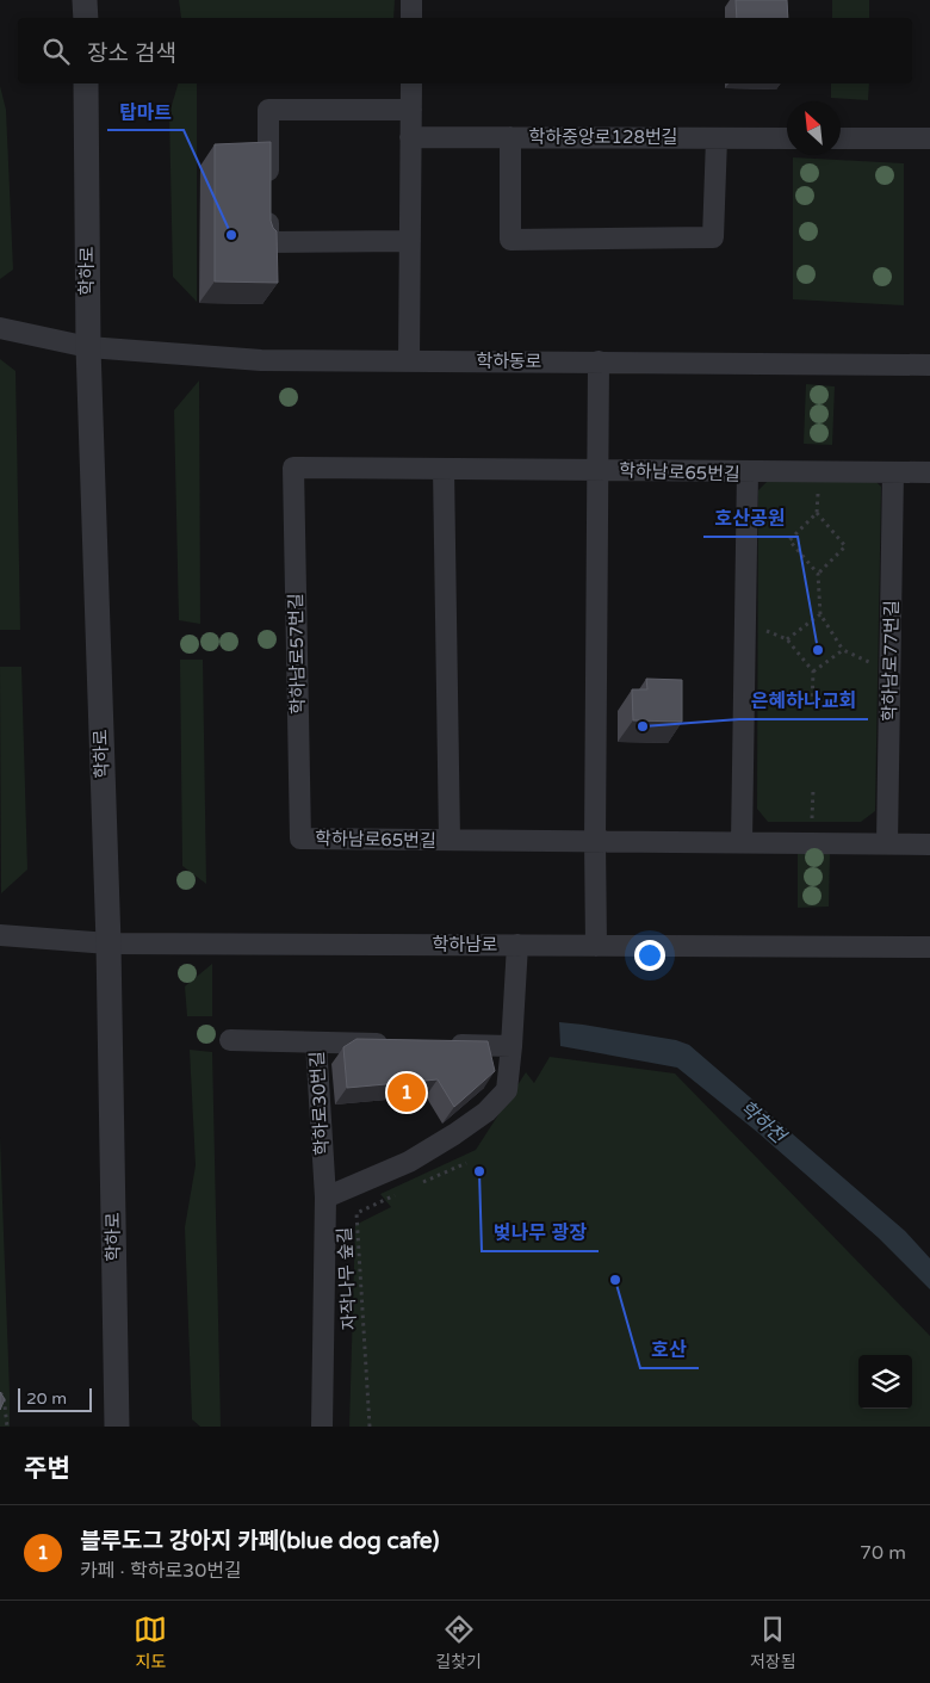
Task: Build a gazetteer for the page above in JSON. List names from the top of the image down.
{
  "streets": {
    "street": [
      "학하중앙로128번길",
      "학하로",
      "학하동로",
      "학하남로65번길",
      "학하남로57번길",
      "학하남로77번길",
      "학하남로",
      "학하로30번길"
    ],
    "path": ["자작나무 숲길"]
  },
  "crossings": [
    ["학하로", "학하동로"],
    ["학하로", "학하남로"],
    ["학하동로", "학하남로65번길"],
    ["학하남로65번길", "학하남로57번길"],
    ["학하남로65번길", "학하남로"]
  ],
  "water": ["학하천"],
  "places": [
    "탑마트",
    "호산공원",
    "은혜하나교회",
    "벚나무 광장",
    "호산"
  ],
  "scale_bar": "20 m",
  "north": "top left",
  "page": {
    "search": "장소 검색",
    "pins": "1",
    "scale": "20 m",
    "heading": "주변",
    "list": [
      {
        "mark": "1",
        "name": "블루도그 강아지 카페(blue dog cafe)",
        "note": "카페 · 학하로30번길",
        "value": "70 m"
      }
    ],
    "nav": ["지도", "길찾기", "저장됨"]
  }
}
